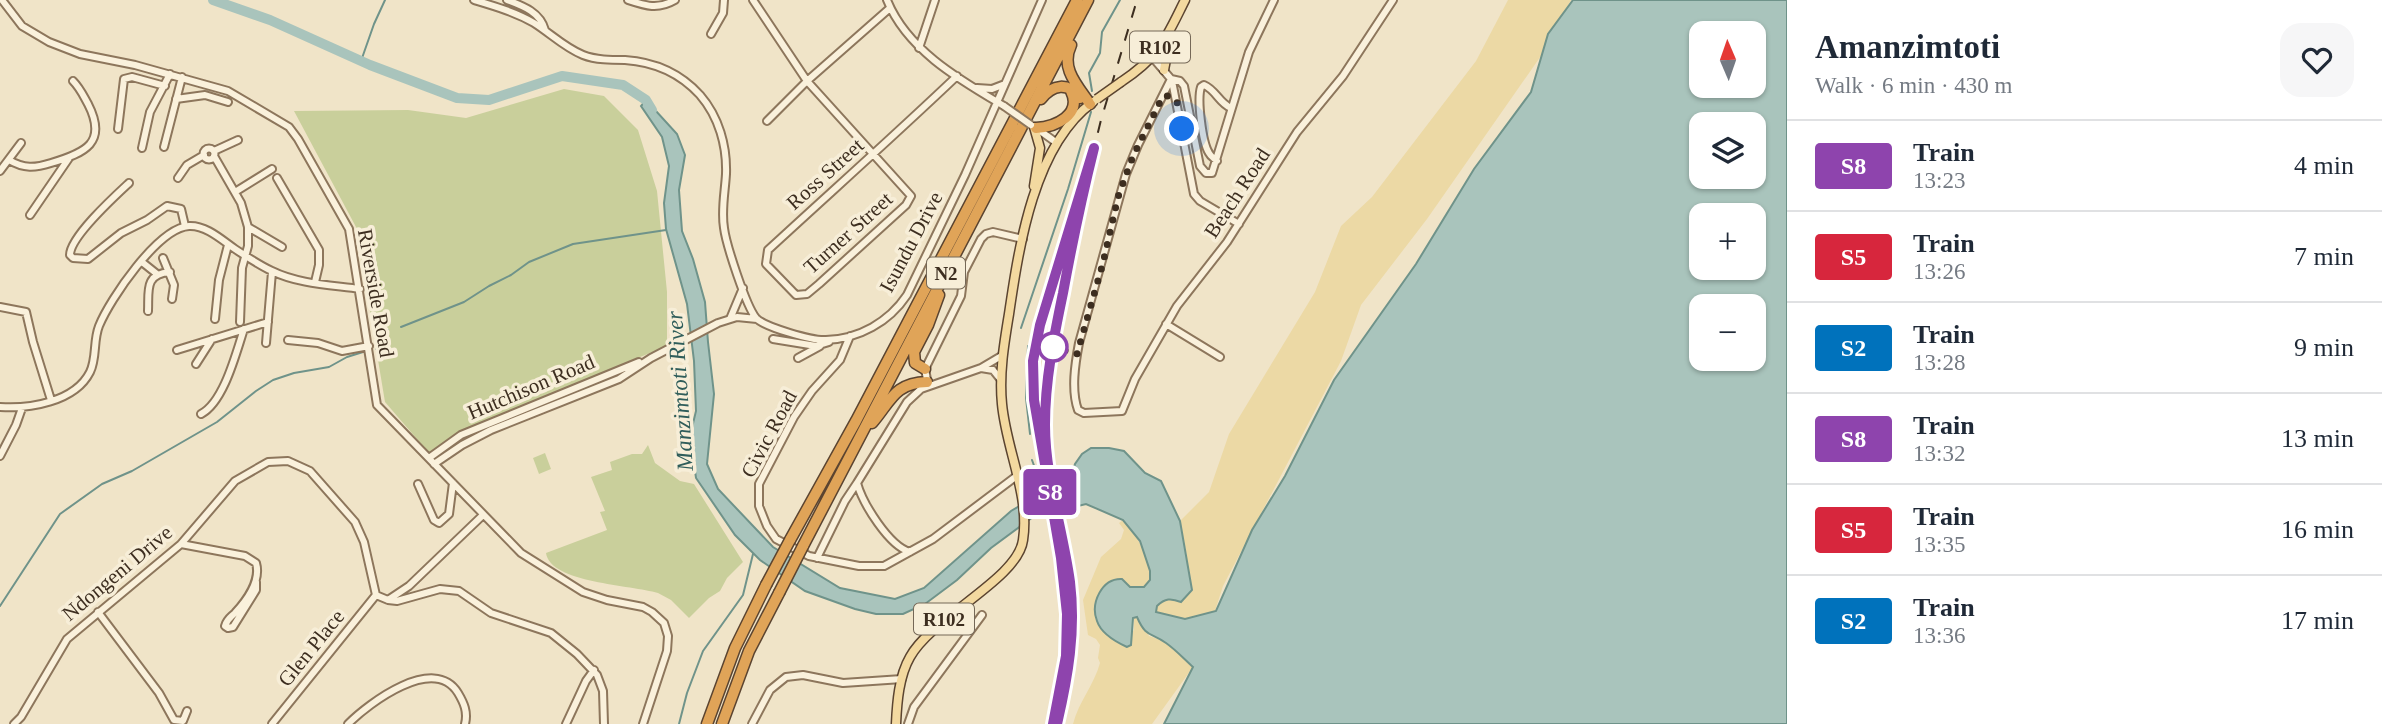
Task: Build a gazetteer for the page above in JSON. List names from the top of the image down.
{
  "streets": {
    "highway": ["N2"],
    "main road": ["R102"],
    "street": [
      "Ross Street",
      "Beach Road",
      "Turner Street",
      "Isundu Drive",
      "Riverside Road",
      "Hutchison Road",
      "Civic Road",
      "Ndongeni Drive",
      "Glen Place"
    ]
  },
  "crossings": [
    ["R102", "Civic Road"],
    ["Ross Street", "Turner Street"],
    ["Isundu Drive", "Hutchison Road"],
    ["Isundu Drive", "Civic Road"],
    ["Riverside Road", "Hutchison Road"],
    ["Ndongeni Drive", "Glen Place"]
  ],
  "water": ["Manzimtoti River"],
  "north": "top",
  "page": {
    "on_map": "S8",
    "heading": ["Amanzimtoti", "Walk · 6 min · 430 m"],
    "map_buttons": ["+", "−"],
    "list": [
      {
        "mark": "S8",
        "name": "Train",
        "note": "13:23",
        "value": "4 min"
      },
      {
        "mark": "S5",
        "name": "Train",
        "note": "13:26",
        "value": "7 min"
      },
      {
        "mark": "S2",
        "name": "Train",
        "note": "13:28",
        "value": "9 min"
      },
      {
        "mark": "S8",
        "name": "Train",
        "note": "13:32",
        "value": "13 min"
      },
      {
        "mark": "S5",
        "name": "Train",
        "note": "13:35",
        "value": "16 min"
      },
      {
        "mark": "S2",
        "name": "Train",
        "note": "13:36",
        "value": "17 min"
      }
    ]
  }
}
